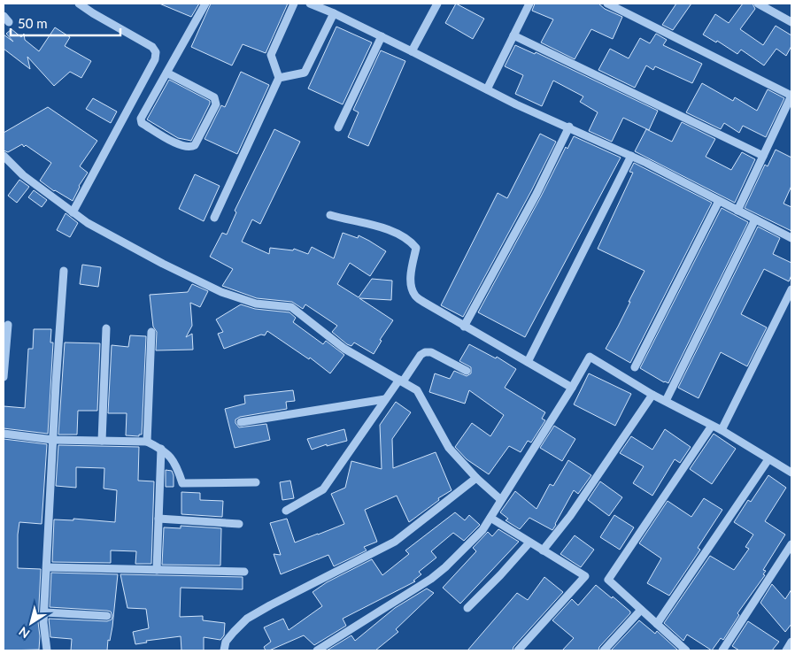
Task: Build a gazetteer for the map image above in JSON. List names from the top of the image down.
{
  "scale_bar": "50 m",
  "north": "bottom left"
}
